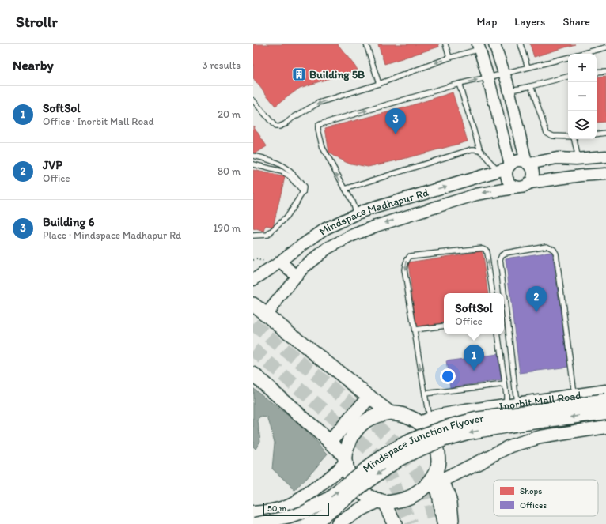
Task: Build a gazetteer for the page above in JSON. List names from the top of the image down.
{
  "streets": {
    "main road": ["Inorbit Mall Road", "Mindspace Junction Flyover"],
    "street": ["Mindspace Madhapur Rd"]
  },
  "places": {
    "building": ["Building 5B"]
  },
  "legend": ["Shops", "Offices"],
  "scale_bar": "50 m",
  "page": {
    "header": "Strollr",
    "nav": ["Map", "Layers", "Share"],
    "heading": ["Nearby", "3 results"],
    "map_buttons": ["+", "−"],
    "list": [
      {
        "mark": "1",
        "name": "SoftSol",
        "note": "Office · Inorbit Mall Road",
        "value": "20 m"
      },
      {
        "mark": "2",
        "name": "JVP",
        "note": "Office",
        "value": "80 m"
      },
      {
        "mark": "3",
        "name": "Building 6",
        "note": "Place · Mindspace Madhapur Rd",
        "value": "190 m"
      }
    ],
    "pins": ["3", "2", "1"],
    "popup": ["SoftSol", "Office"],
    "scale": "50 m"
  }
}
